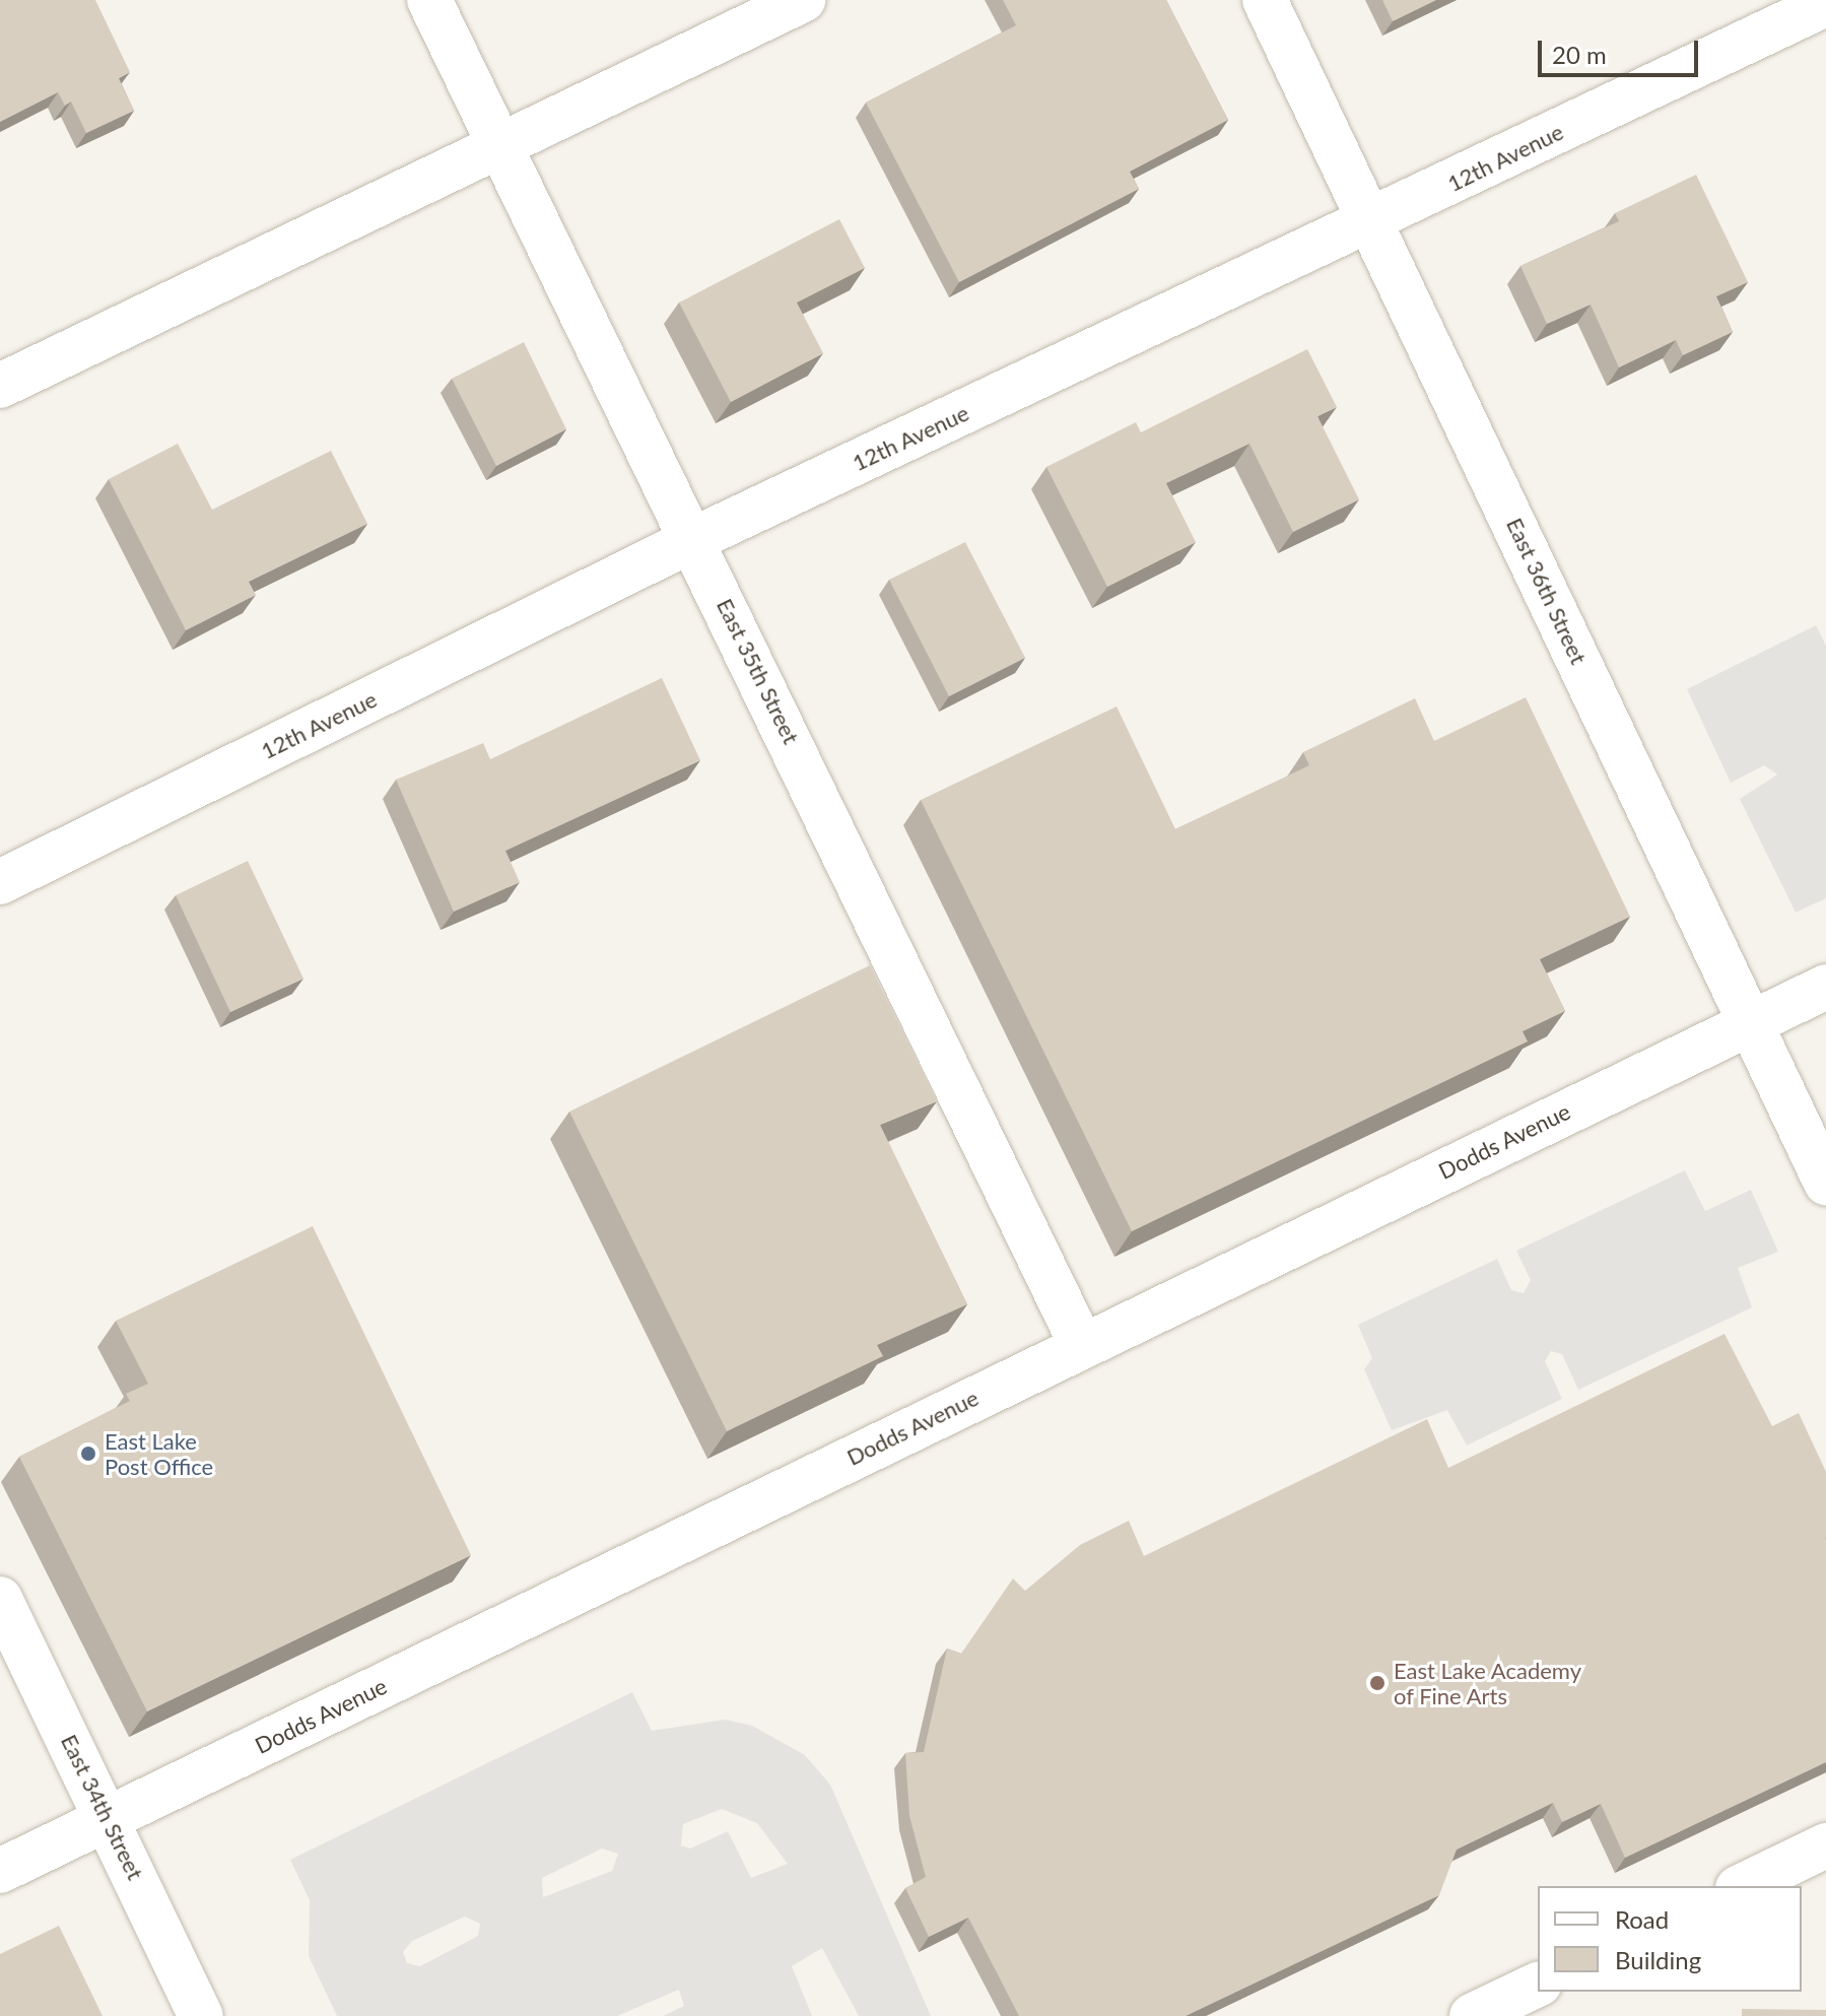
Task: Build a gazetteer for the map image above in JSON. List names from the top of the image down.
{
  "streets": {
    "street": [
      "12th Avenue",
      "East 36th Street",
      "East 35th Street",
      "Dodds Avenue",
      "East 34th Street"
    ]
  },
  "crossings": [
    ["12th Avenue", "East 36th Street"],
    ["12th Avenue", "East 35th Street"],
    ["East 36th Street", "Dodds Avenue"],
    ["East 35th Street", "Dodds Avenue"],
    ["Dodds Avenue", "East 34th Street"]
  ],
  "places": ["East Lake Post Office", "East Lake Academy of Fine Arts"],
  "legend": ["Road", "Building"],
  "scale_bar": "20 m"
}
